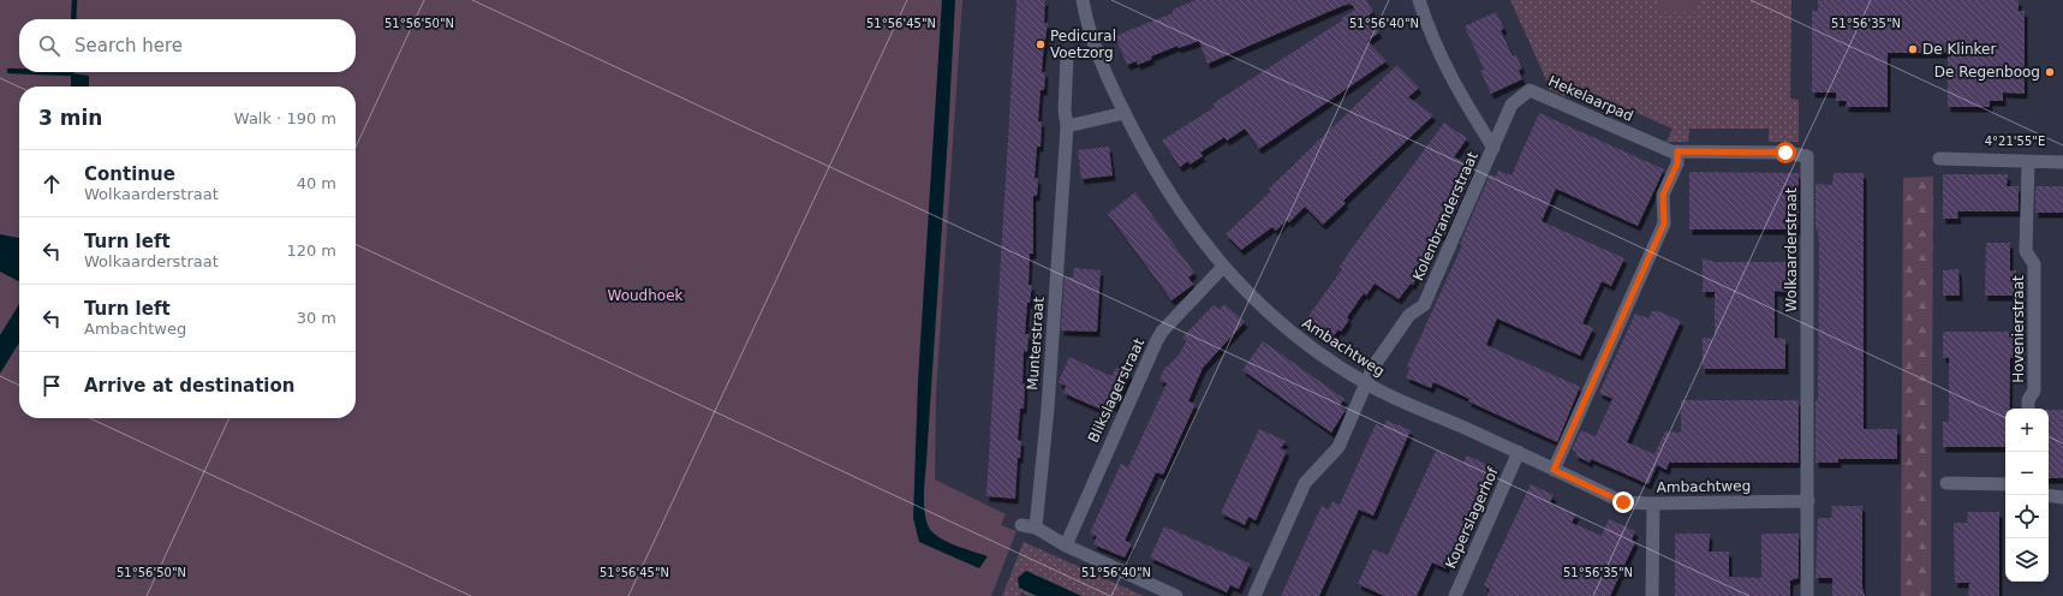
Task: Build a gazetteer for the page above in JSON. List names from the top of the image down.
{
  "streets": {
    "street": [
      "Hekelaarpad",
      "Kolenbranderstraat",
      "Wolkaarderstraat",
      "Hovenierstraat",
      "Munterstraat",
      "Ambachtweg",
      "Blikslagerstraat",
      "Koperslagerhof"
    ]
  },
  "crossings": [
    ["Hekelaarpad", "Kolenbranderstraat"],
    ["Hekelaarpad", "Wolkaarderstraat"],
    ["Kolenbranderstraat", "Ambachtweg"],
    ["Wolkaarderstraat", "Ambachtweg"],
    ["Ambachtweg", "Blikslagerstraat"],
    ["Ambachtweg", "Koperslagerhof"]
  ],
  "parks": ["Woudhoek"],
  "places": ["Pedicural Voetzorg", "De Klinker", "De Regenboog"],
  "page": {
    "search": "Search here",
    "heading": ["3 min", "Walk · 190 m"],
    "list": [
      ["Continue", "Wolkaarderstraat", "40 m"],
      ["Turn left", "Wolkaarderstraat", "120 m"],
      ["Turn left", "Ambachtweg", "30 m"],
      "Arrive at destination"
    ],
    "map_buttons": ["+", "−"]
  },
  "coordinates": [
    "51°56'50\"N",
    "51°56'45\"N",
    "51°56'40\"N",
    "51°56'35\"N",
    "4°21'55\"E"
  ]
}
